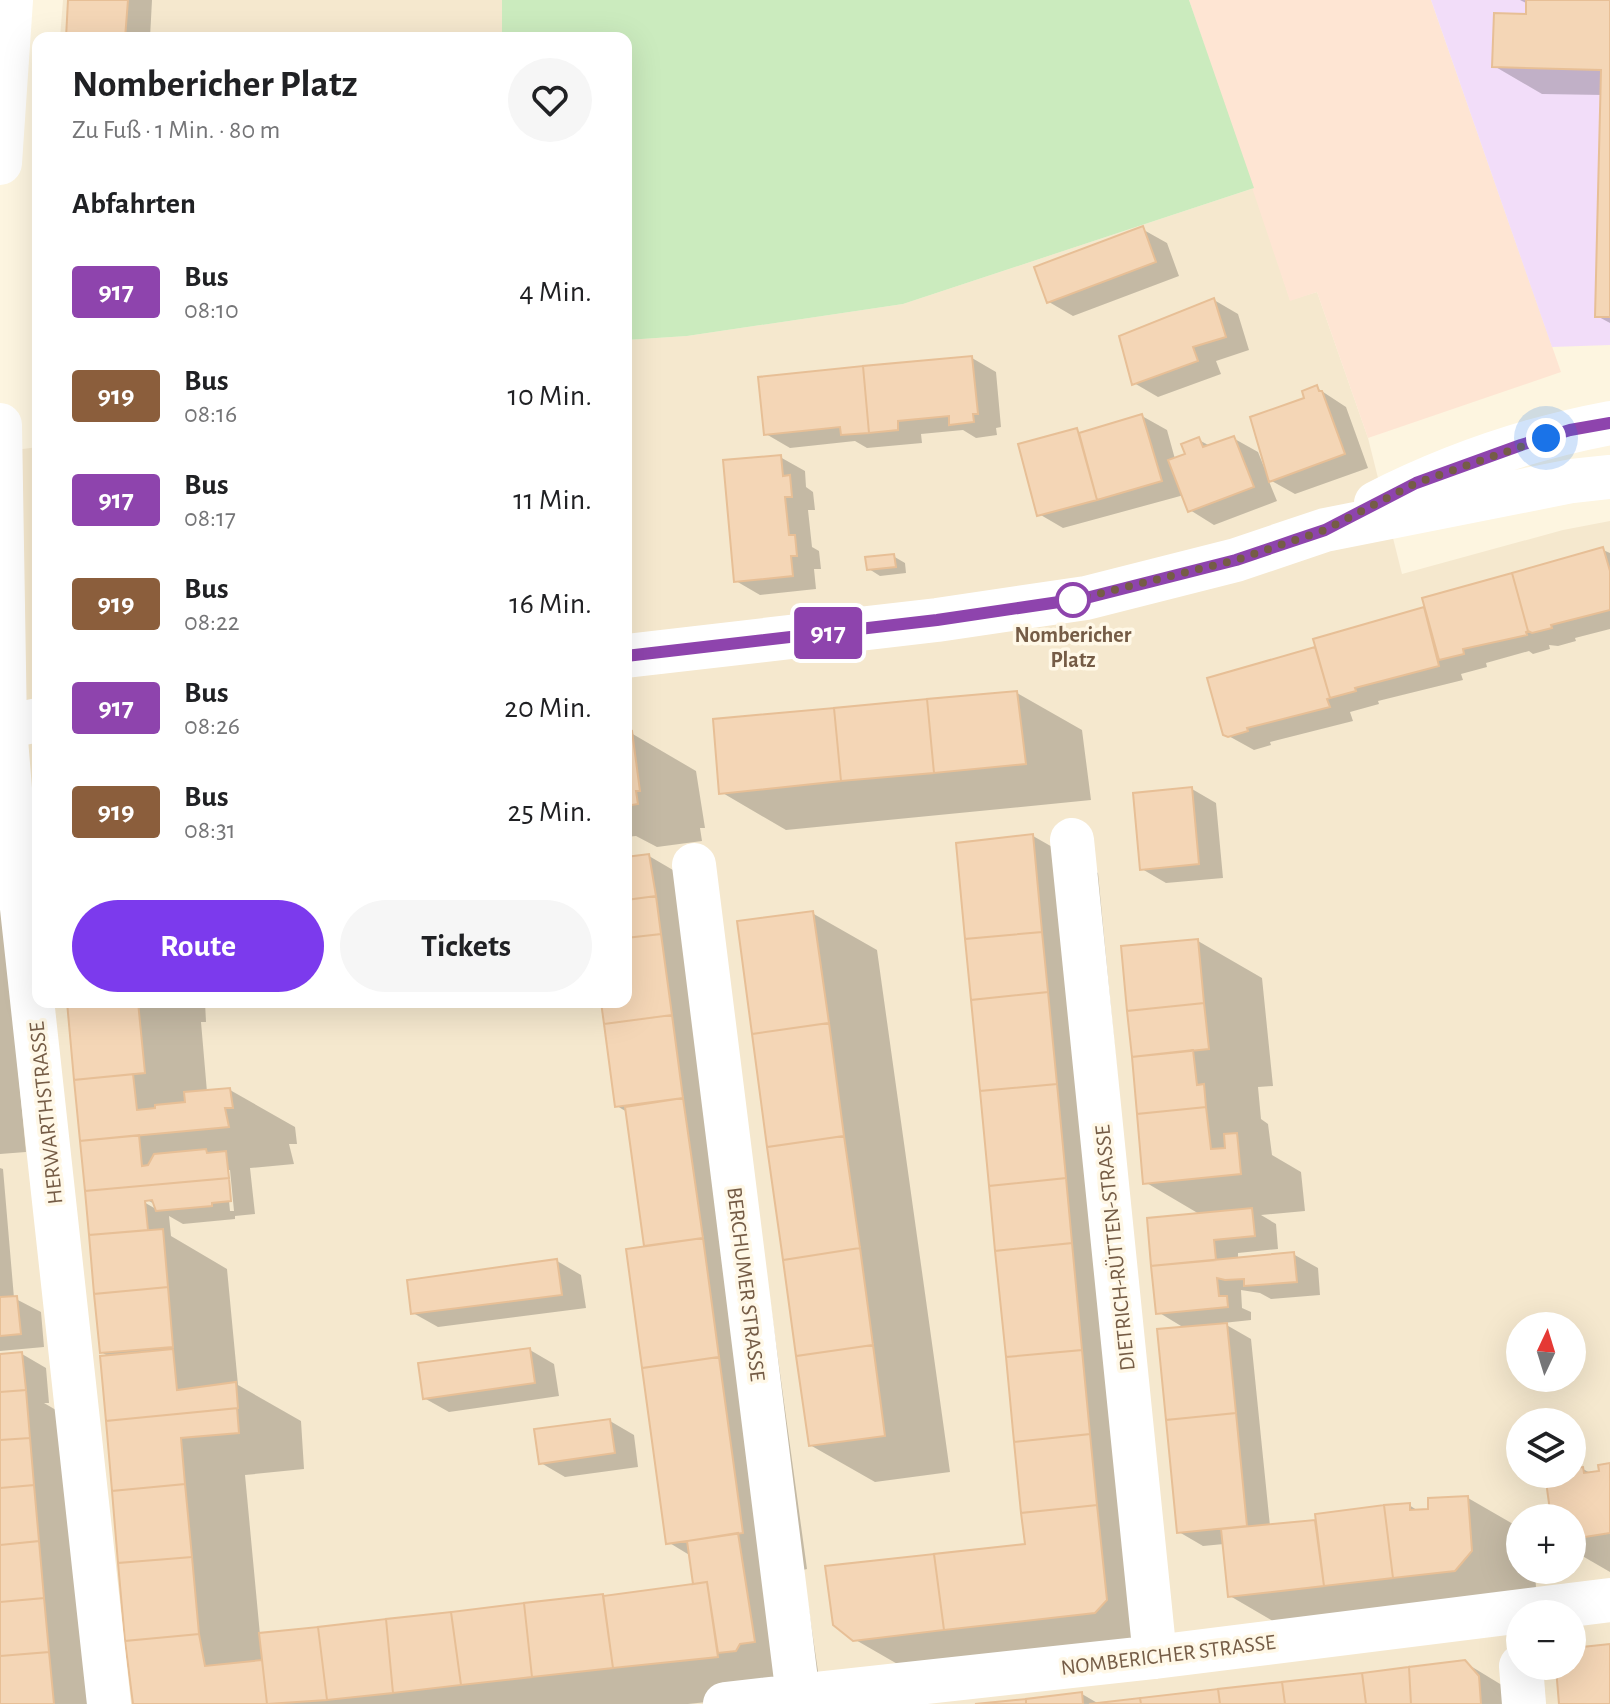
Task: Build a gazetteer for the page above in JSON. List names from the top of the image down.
{
  "streets": {
    "street": [
      "HERWARTHSTRASSE",
      "DIETRICH-RÜTTEN-STRASSE",
      "BERCHUMER STRASSE",
      "NOMBERICHER STRASSE"
    ]
  },
  "crossings": [
    ["DIETRICH-RÜTTEN-STRASSE", "NOMBERICHER STRASSE"],
    ["BERCHUMER STRASSE", "NOMBERICHER STRASSE"]
  ],
  "places": ["Nombericher Platz"],
  "lines": ["bus line 917"],
  "north": "top",
  "page": {
    "on_map": "917",
    "heading": [
      ["Nombericher Platz", "Zu Fuß · 1 Min. · 80 m"],
      "Abfahrten"
    ],
    "list": [
      {
        "mark": "917",
        "name": "Bus",
        "note": "08:10",
        "value": "4 Min."
      },
      {
        "mark": "919",
        "name": "Bus",
        "note": "08:16",
        "value": "10 Min."
      },
      {
        "mark": "917",
        "name": "Bus",
        "note": "08:17",
        "value": "11 Min."
      },
      {
        "mark": "919",
        "name": "Bus",
        "note": "08:22",
        "value": "16 Min."
      },
      {
        "mark": "917",
        "name": "Bus",
        "note": "08:26",
        "value": "20 Min."
      },
      {
        "mark": "919",
        "name": "Bus",
        "note": "08:31",
        "value": "25 Min."
      }
    ],
    "buttons": ["Route", "Tickets"],
    "map_buttons": ["+", "−"]
  }
}
